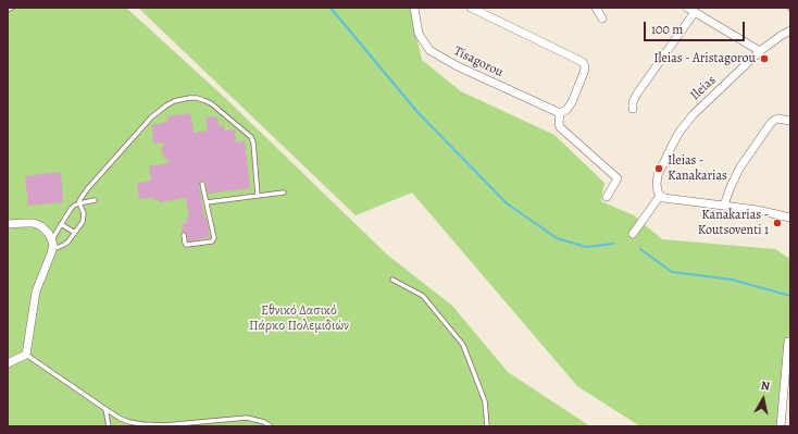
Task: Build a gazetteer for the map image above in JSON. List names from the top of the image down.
{
  "streets": {
    "street": ["Tisagorou", "Ileias"]
  },
  "parks": ["Εθνικό Δασικό Πάρκο Πολεμιδιών"],
  "places": ["Ileias - Aristagorou", "Ileias - Kanakarias", "Kanakarias - Koutsoventi 1"],
  "scale_bar": "100 m",
  "north": "top"
}
